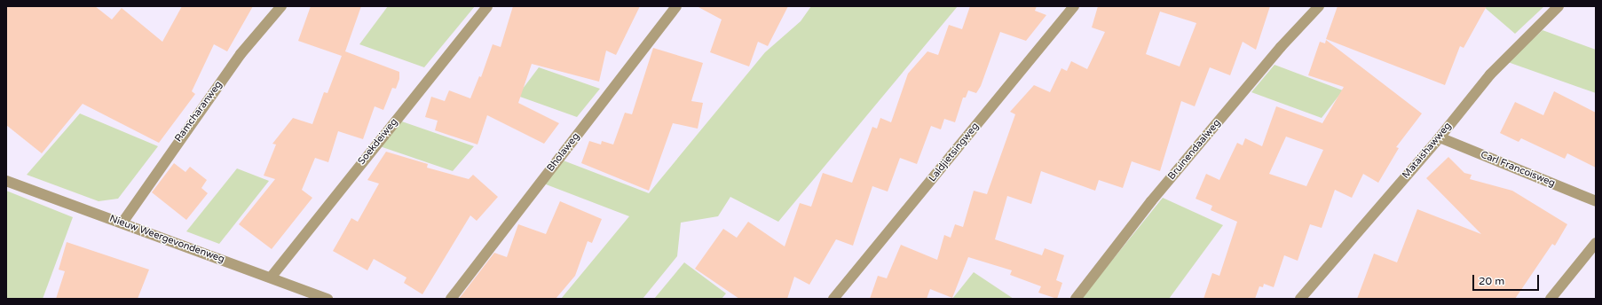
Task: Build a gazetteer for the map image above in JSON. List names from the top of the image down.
{
  "streets": {
    "street": [
      "Ramcharanweg",
      "Soekdeiweg",
      "Bruinendaalweg",
      "Mataishawweg",
      "Bholaweg",
      "Laldjietsingweg",
      "Carl Francoisweg",
      "Nieuw Weergevondenweg"
    ]
  },
  "crossings": [
    ["Ramcharanweg", "Nieuw Weergevondenweg"],
    ["Soekdeiweg", "Nieuw Weergevondenweg"],
    ["Mataishawweg", "Carl Francoisweg"]
  ],
  "scale_bar": "20 m"
}
